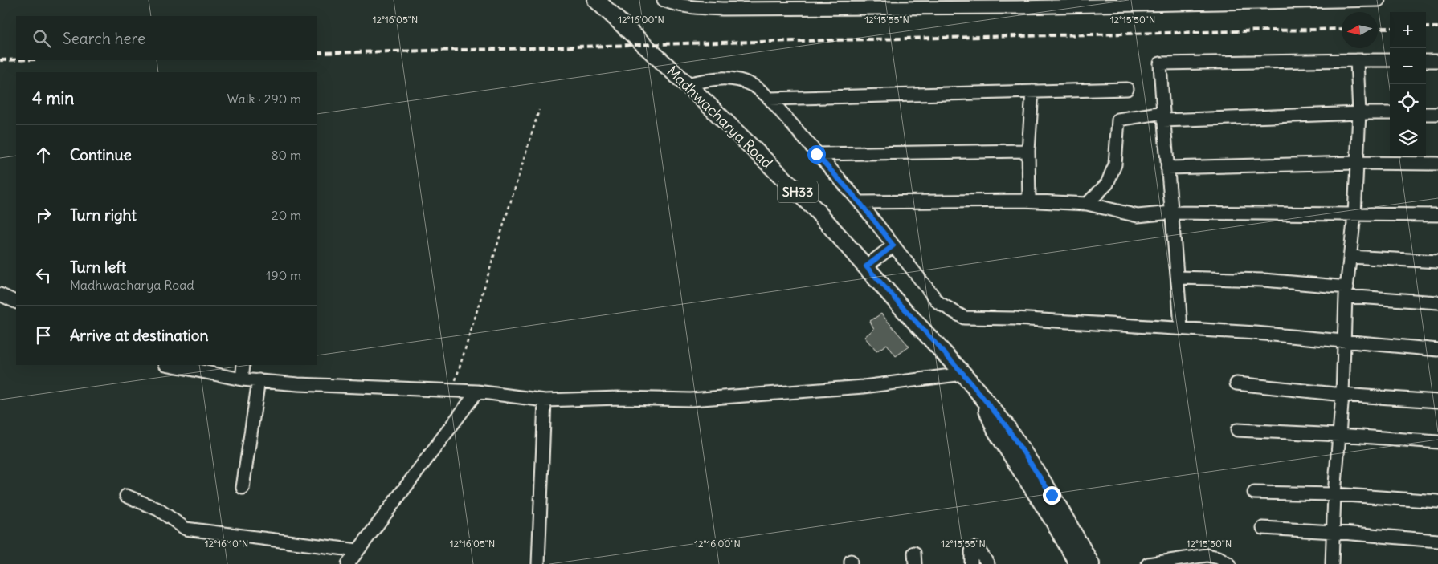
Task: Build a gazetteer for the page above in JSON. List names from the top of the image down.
{
  "streets": {
    "main road": ["Madhwacharya Road", "SH33"]
  },
  "north": "left",
  "page": {
    "map_buttons": ["+", "−"],
    "search": "Search here",
    "heading": ["4 min", "Walk · 290 m"],
    "list": [
      ["Continue", "80 m"],
      ["Turn right", "20 m"],
      ["Turn left", "Madhwacharya Road", "190 m"],
      "Arrive at destination"
    ]
  },
  "coordinates": [
    "12°16'05\"N",
    "12°16'00\"N",
    "12°15'55\"N",
    "12°15'50\"N",
    "12°16'10\"N"
  ]
}
